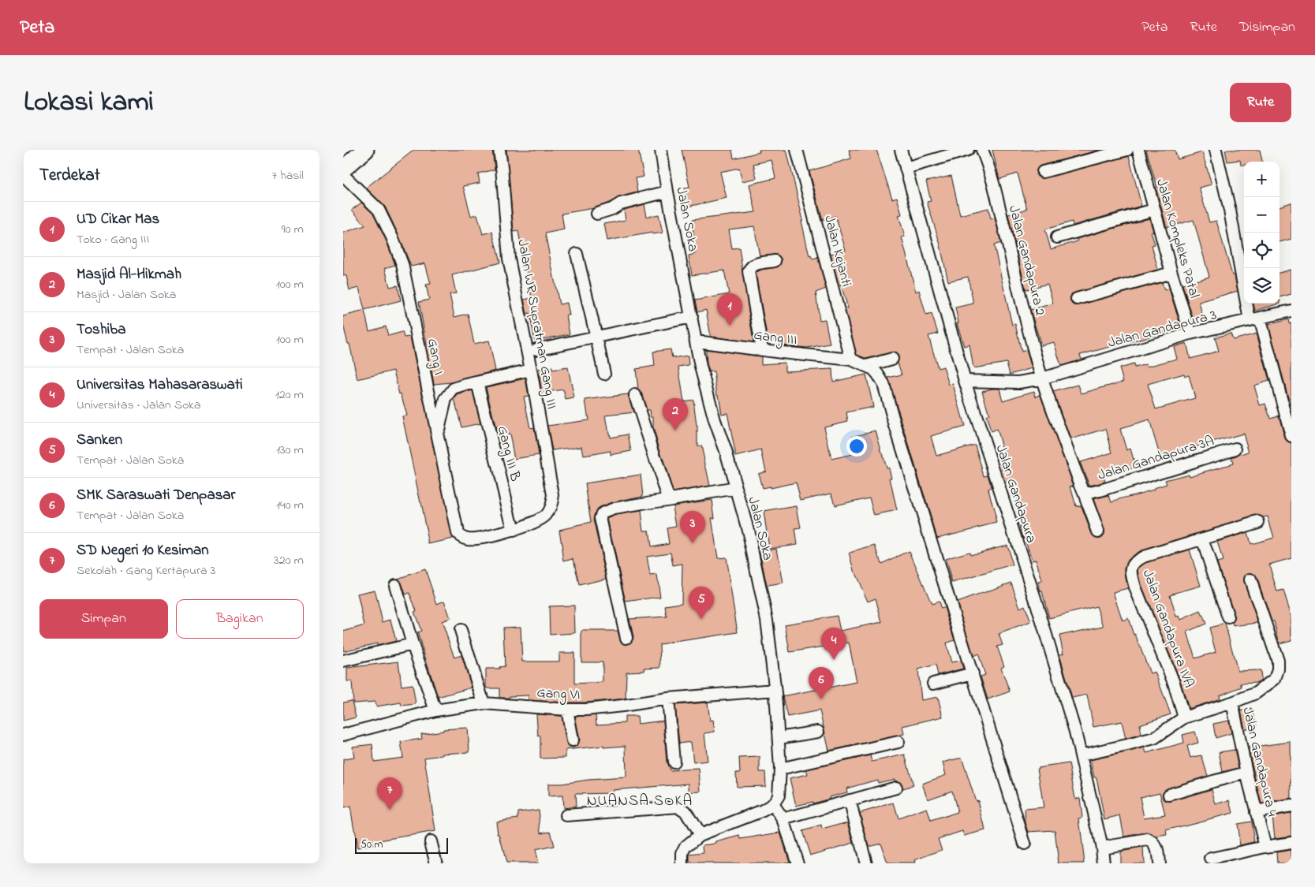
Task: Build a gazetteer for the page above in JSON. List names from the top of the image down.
{
  "streets": {
    "street": [
      "Jalan Soka",
      "Jalan Kompleks Patal",
      "Jalan Kejanti",
      "Jalan Gandapura 2",
      "Jalan WR Supratman Gang III",
      "Jalan Gandapura 3",
      "Gang III",
      "Gang I",
      "Gang III B",
      "Jalan Gandapura 3A",
      "Jalan Gandapura",
      "Jalan Gandapura IVA",
      "Gang VI",
      "Jalan Gandapura 4"
    ]
  },
  "crossings": [
    ["Jalan Soka", "Gang III"],
    ["Jalan Soka", "Gang VI"],
    ["Jalan Kompleks Patal", "Jalan Gandapura 3"],
    ["Jalan Kejanti", "Gang III"],
    ["Jalan Gandapura 2", "Jalan Gandapura 3"],
    ["Jalan WR Supratman Gang III", "Gang I"],
    ["Jalan WR Supratman Gang III", "Gang III B"],
    ["Jalan Gandapura 3", "Jalan Gandapura"],
    ["Gang I", "Gang III B"],
    ["Jalan Gandapura", "Jalan Gandapura 4"],
    ["Jalan Gandapura IVA", "Jalan Gandapura 4"]
  ],
  "districts": ["NUANSA SOKA"],
  "scale_bar": "50 m",
  "page": {
    "header": "Peta",
    "nav": ["Peta", "Rute", "Disimpan"],
    "title": "Lokasi kami",
    "buttons": [
      "Rute",
      ["Simpan", "Bagikan"]
    ],
    "heading": ["Terdekat", "7 hasil"],
    "map_buttons": ["+", "−"],
    "list": [
      {
        "mark": "1",
        "name": "UD Cikar Mas",
        "note": "Toko · Gang III",
        "value": "90 m"
      },
      {
        "mark": "2",
        "name": "Masjid Al-Hikmah",
        "note": "Masjid · Jalan Soka",
        "value": "100 m"
      },
      {
        "mark": "3",
        "name": "Toshiba",
        "note": "Tempat · Jalan Soka",
        "value": "100 m"
      },
      {
        "mark": "4",
        "name": "Universitas Mahasaraswati",
        "note": "Universitas · Jalan Soka",
        "value": "120 m"
      },
      {
        "mark": "5",
        "name": "Sanken",
        "note": "Tempat · Jalan Soka",
        "value": "130 m"
      },
      {
        "mark": "6",
        "name": "SMK Saraswati Denpasar",
        "note": "Tempat · Jalan Soka",
        "value": "140 m"
      },
      {
        "mark": "7",
        "name": "SD Negeri 10 Kesiman",
        "note": "Sekolah · Gang Kertapura 3",
        "value": "320 m"
      }
    ],
    "pins": [
      "1",
      "2",
      "3",
      "5",
      "4",
      "6",
      "7"
    ],
    "scale": "50 m"
  }
}
